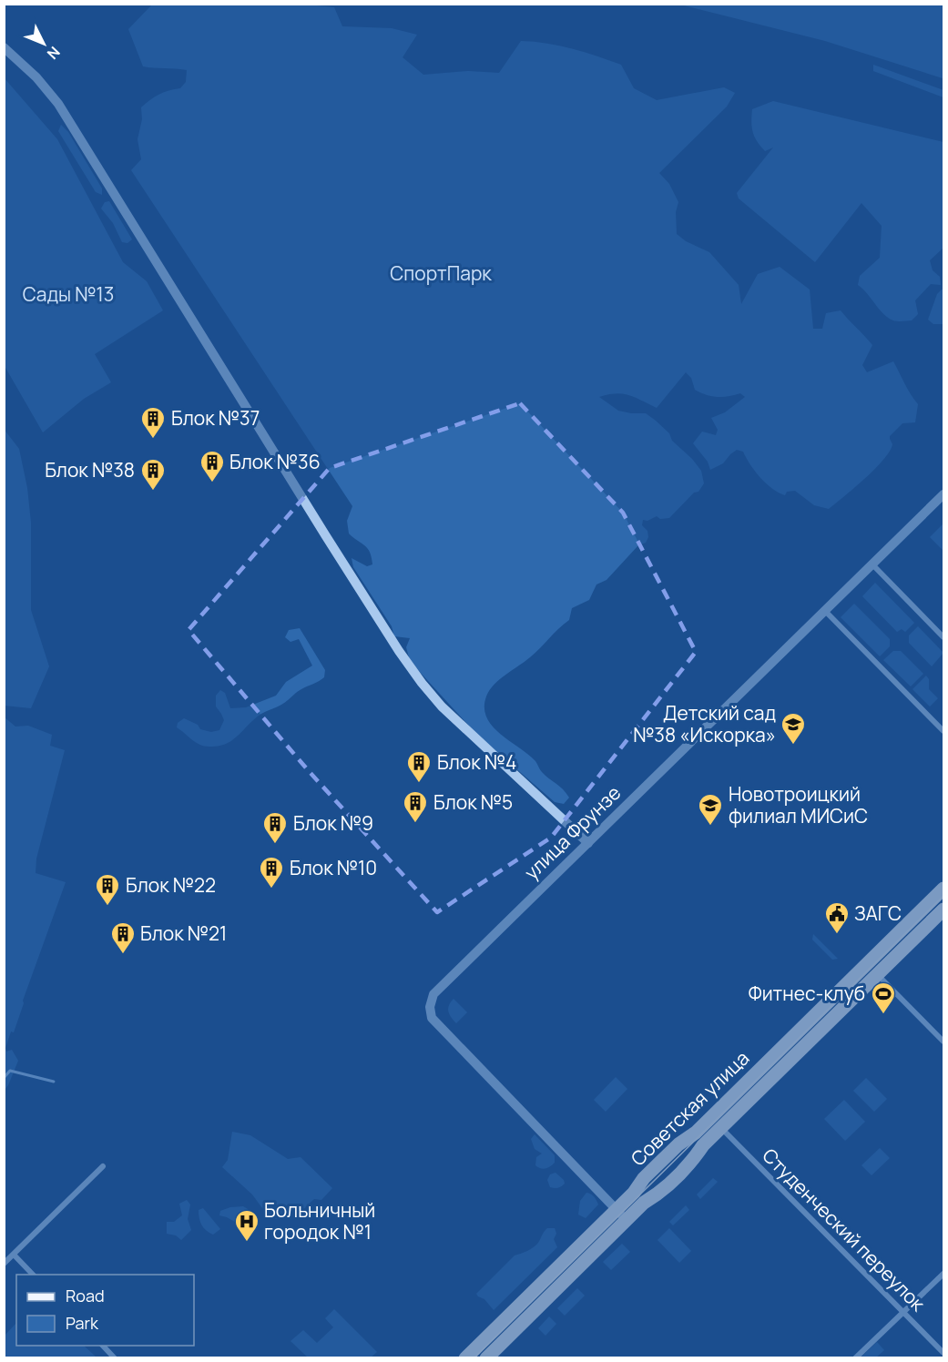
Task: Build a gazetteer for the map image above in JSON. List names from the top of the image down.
{
  "streets": {
    "main road": ["Советская улица"],
    "street": ["улица Фрунзе", "Студенческий переулок"]
  },
  "crossings": [
    ["улица Фрунзе", "Советская улица"],
    ["Советская улица", "Студенческий переулок"]
  ],
  "parks": ["СпортПарк", "Сады №13"],
  "places": {
    "building": [
      "Блок №37",
      "Блок №36",
      "Блок №38",
      "Блок №4",
      "Блок №5",
      "Блок №9",
      "Блок №10",
      "Блок №22",
      "Блок №21"
    ],
    "school or university": ["Детский сад №38 «Искорка»", "Новотроицкий филиал МИСиС"],
    "public building": ["ЗАГС"],
    "sports": ["Фитнес-клуб"],
    "hospital": ["Больничный городок №1"]
  },
  "legend": ["Road", "Park"],
  "north": "bottom right"
}
